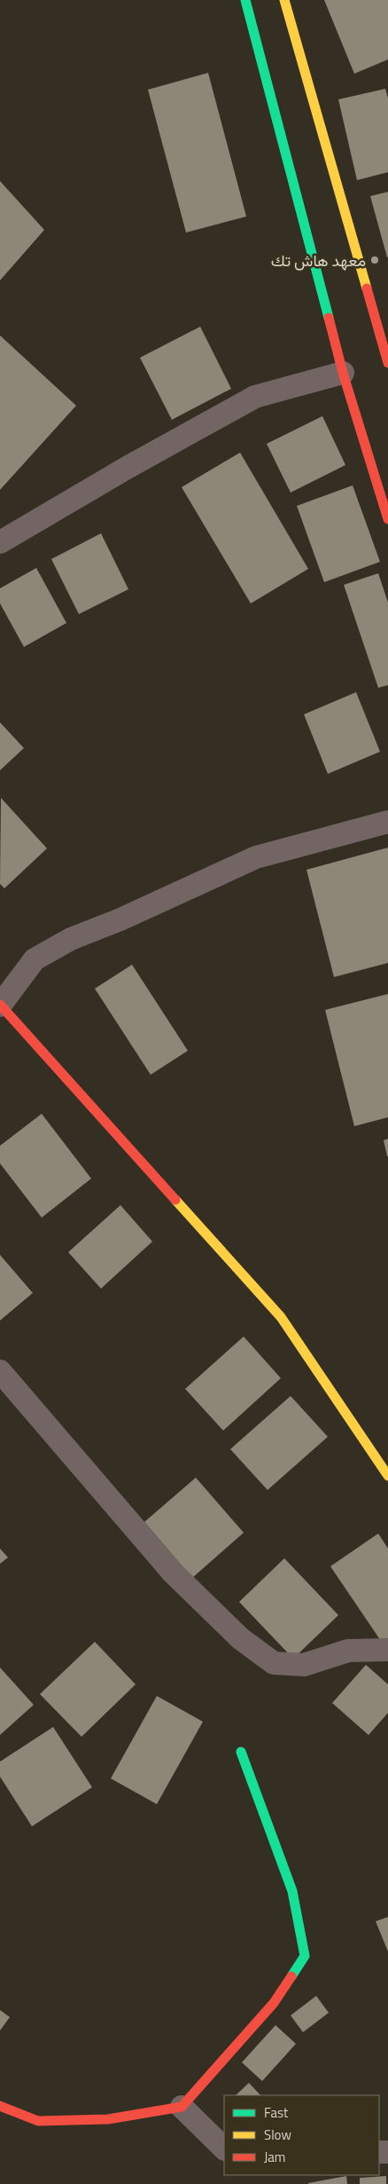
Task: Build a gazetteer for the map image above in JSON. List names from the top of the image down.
{
  "places": ["معهد هاش تك"],
  "legend": ["Fast", "Slow", "Jam"]
}
